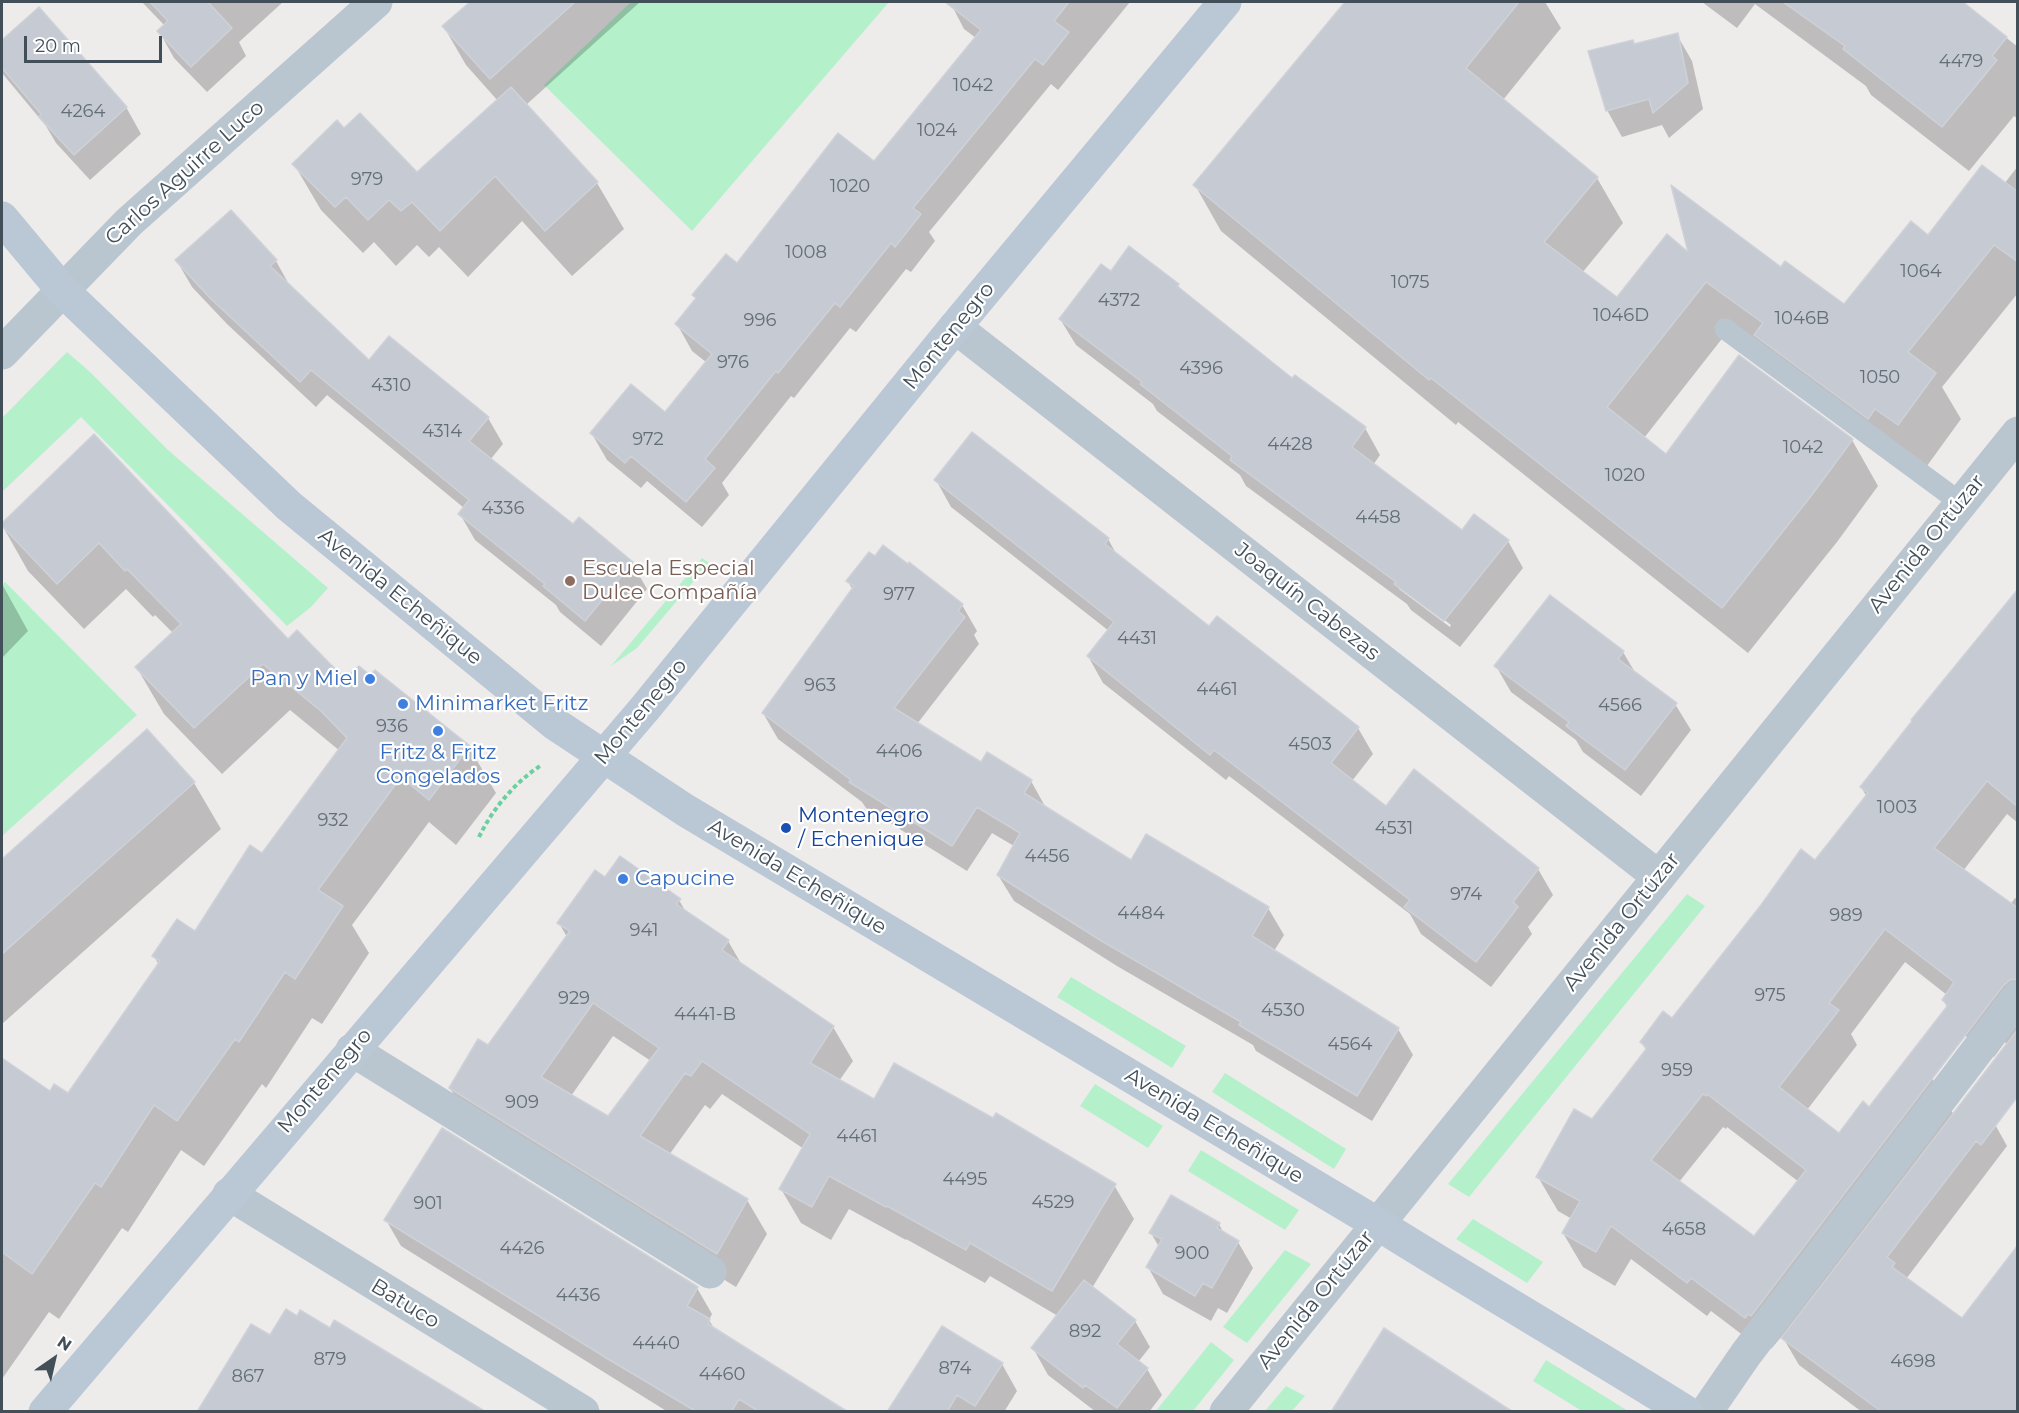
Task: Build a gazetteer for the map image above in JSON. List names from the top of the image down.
{
  "streets": {
    "street": [
      "Carlos Aguirre Luco",
      "Montenegro",
      "Avenida Ortúzar",
      "Avenida Echeñique",
      "Joaquín Cabezas",
      "Batuco"
    ]
  },
  "crossings": [
    ["Carlos Aguirre Luco", "Avenida Echeñique"],
    ["Montenegro", "Avenida Echeñique"],
    ["Montenegro", "Joaquín Cabezas"],
    ["Montenegro", "Batuco"],
    ["Avenida Ortúzar", "Avenida Echeñique"],
    ["Avenida Ortúzar", "Joaquín Cabezas"]
  ],
  "places": [
    "Escuela Especial Dulce Compañía",
    "Pan y Miel",
    "Minimarket Fritz",
    "Fritz & Fritz Congelados",
    "Montenegro / Echenique",
    "Capucine"
  ],
  "house_numbers": [
    "4479",
    "1042",
    "4264",
    "1024",
    "979",
    "1020",
    "1008",
    "1064",
    "1075",
    "4372",
    "1046D",
    "1046B",
    "996",
    "976",
    "4396",
    "1050",
    "4310",
    "4314",
    "972",
    "4428",
    "1042",
    "1020",
    "4336",
    "4458",
    "977",
    "4431",
    "963",
    "4461",
    "4566",
    "936",
    "4503",
    "4406",
    "1003",
    "932",
    "4531",
    "4456",
    "974",
    "4484",
    "989",
    "941",
    "975",
    "929",
    "4530",
    "4441-B",
    "4564",
    "959",
    "909",
    "4461",
    "4495",
    "4529",
    "901",
    "4658",
    "4426",
    "900",
    "4436",
    "892",
    "4440",
    "879",
    "4698",
    "874",
    "4460",
    "867"
  ],
  "scale_bar": "20 m",
  "north": "top right"
}
